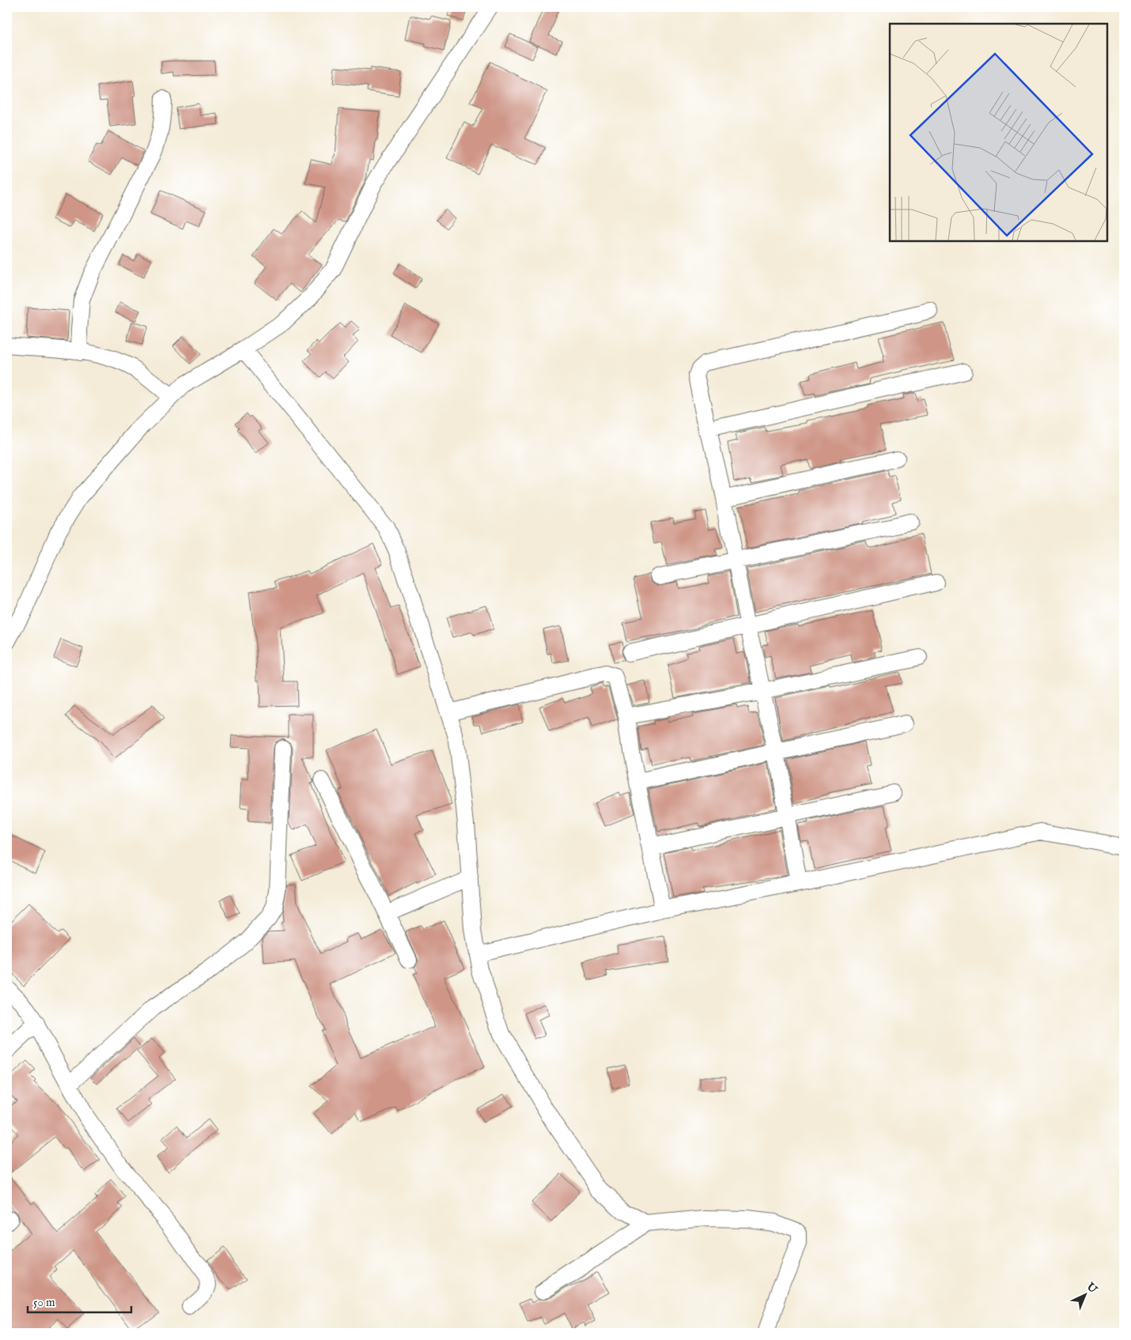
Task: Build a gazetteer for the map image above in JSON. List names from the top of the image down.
{
  "scale_bar": "50 m",
  "north": "top right"
}
